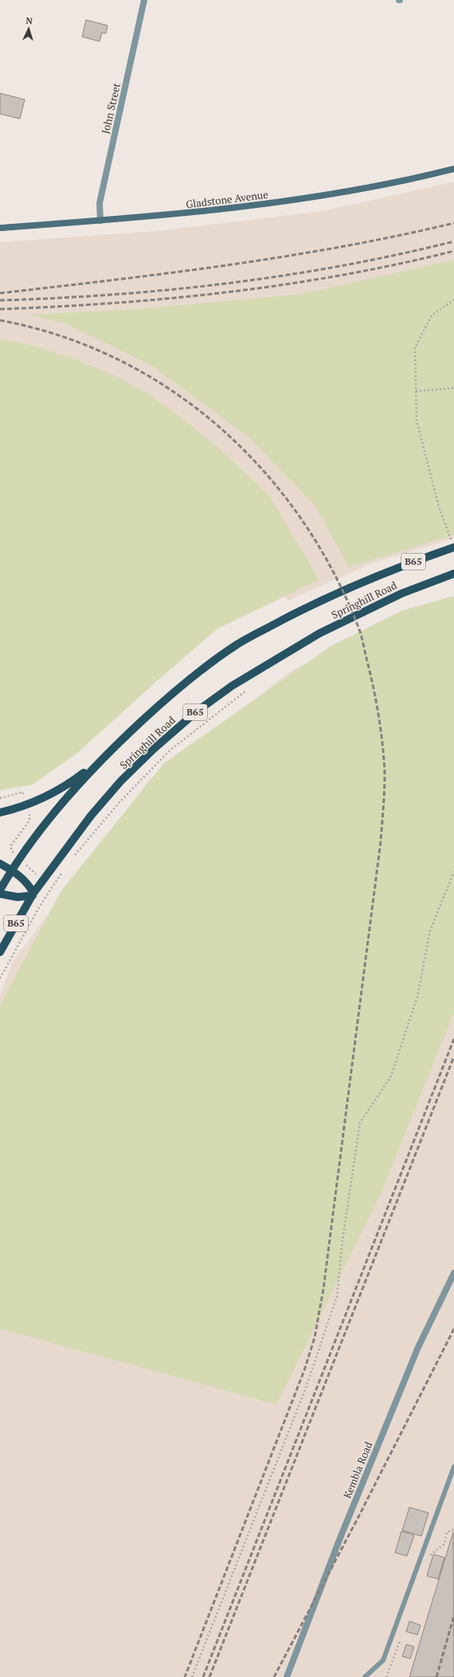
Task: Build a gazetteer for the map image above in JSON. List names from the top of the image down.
{
  "streets": {
    "main road": ["Gladstone Avenue", "B65", "Springhill Road"],
    "street": ["John Street", "Kembla Road"]
  },
  "crossings": [
    ["John Street", "Gladstone Avenue"]
  ],
  "north": "top"
}
